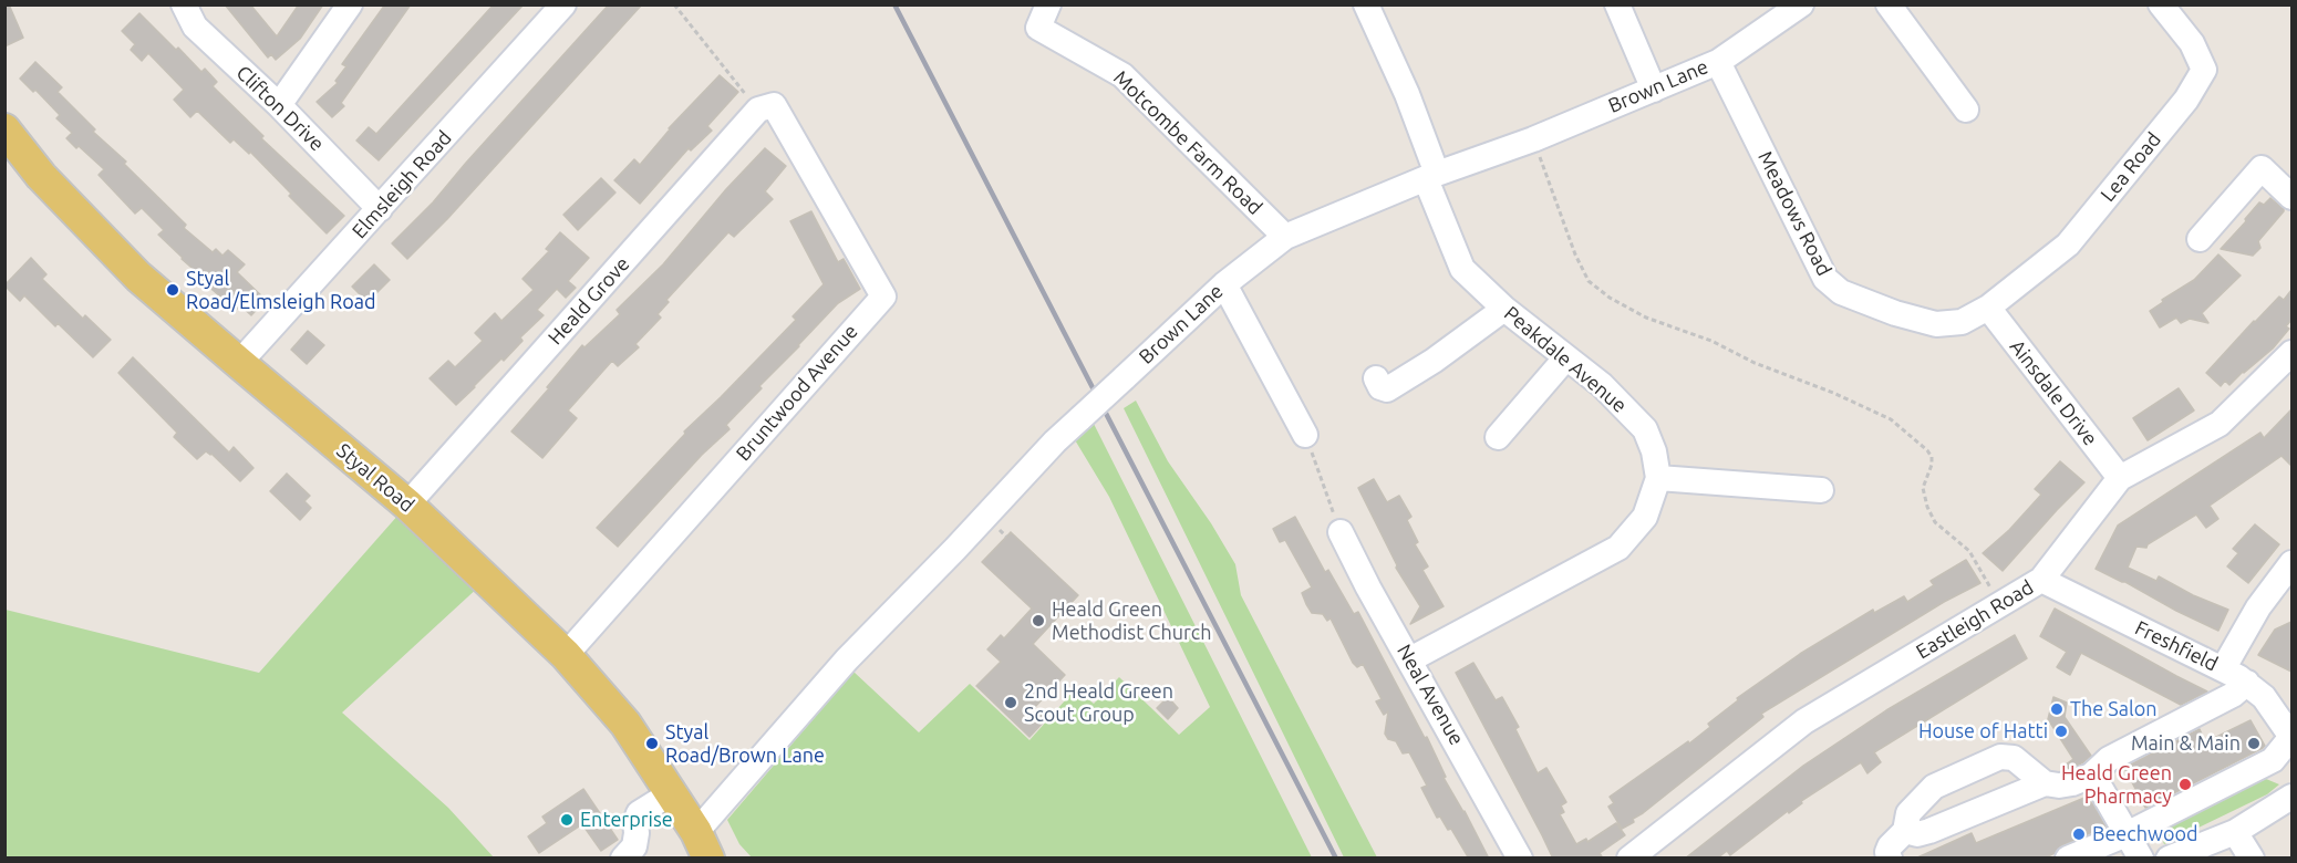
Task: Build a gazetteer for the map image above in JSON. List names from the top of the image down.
{
  "streets": {
    "main road": ["Styal Road"],
    "street": [
      "Brown Lane",
      "Clifton Drive",
      "Motcombe Farm Road",
      "Lea Road",
      "Elmsleigh Road",
      "Meadows Road",
      "Heald Grove",
      "Peakdale Avenue",
      "Bruntwood Avenue",
      "Ainsdale Drive",
      "Eastleigh Road",
      "Freshfield",
      "Neal Avenue"
    ]
  },
  "crossings": [
    ["Brown Lane", "Motcombe Farm Road"],
    ["Brown Lane", "Meadows Road"],
    ["Brown Lane", "Peakdale Avenue"],
    ["Brown Lane", "Styal Road"],
    ["Clifton Drive", "Elmsleigh Road"],
    ["Lea Road", "Meadows Road"],
    ["Lea Road", "Ainsdale Drive"],
    ["Elmsleigh Road", "Styal Road"],
    ["Meadows Road", "Ainsdale Drive"],
    ["Heald Grove", "Bruntwood Avenue"],
    ["Heald Grove", "Styal Road"],
    ["Bruntwood Avenue", "Styal Road"],
    ["Ainsdale Drive", "Eastleigh Road"],
    ["Eastleigh Road", "Freshfield"]
  ],
  "places": [
    "Styal Road/Elmsleigh Road",
    "Heald Green Methodist Church",
    "2nd Heald Green Scout Group",
    "The Salon",
    "House of Hatti",
    "Styal Road/Brown Lane",
    "Main & Main",
    "Heald Green Pharmacy",
    "Enterprise",
    "Beechwood"
  ]
}
